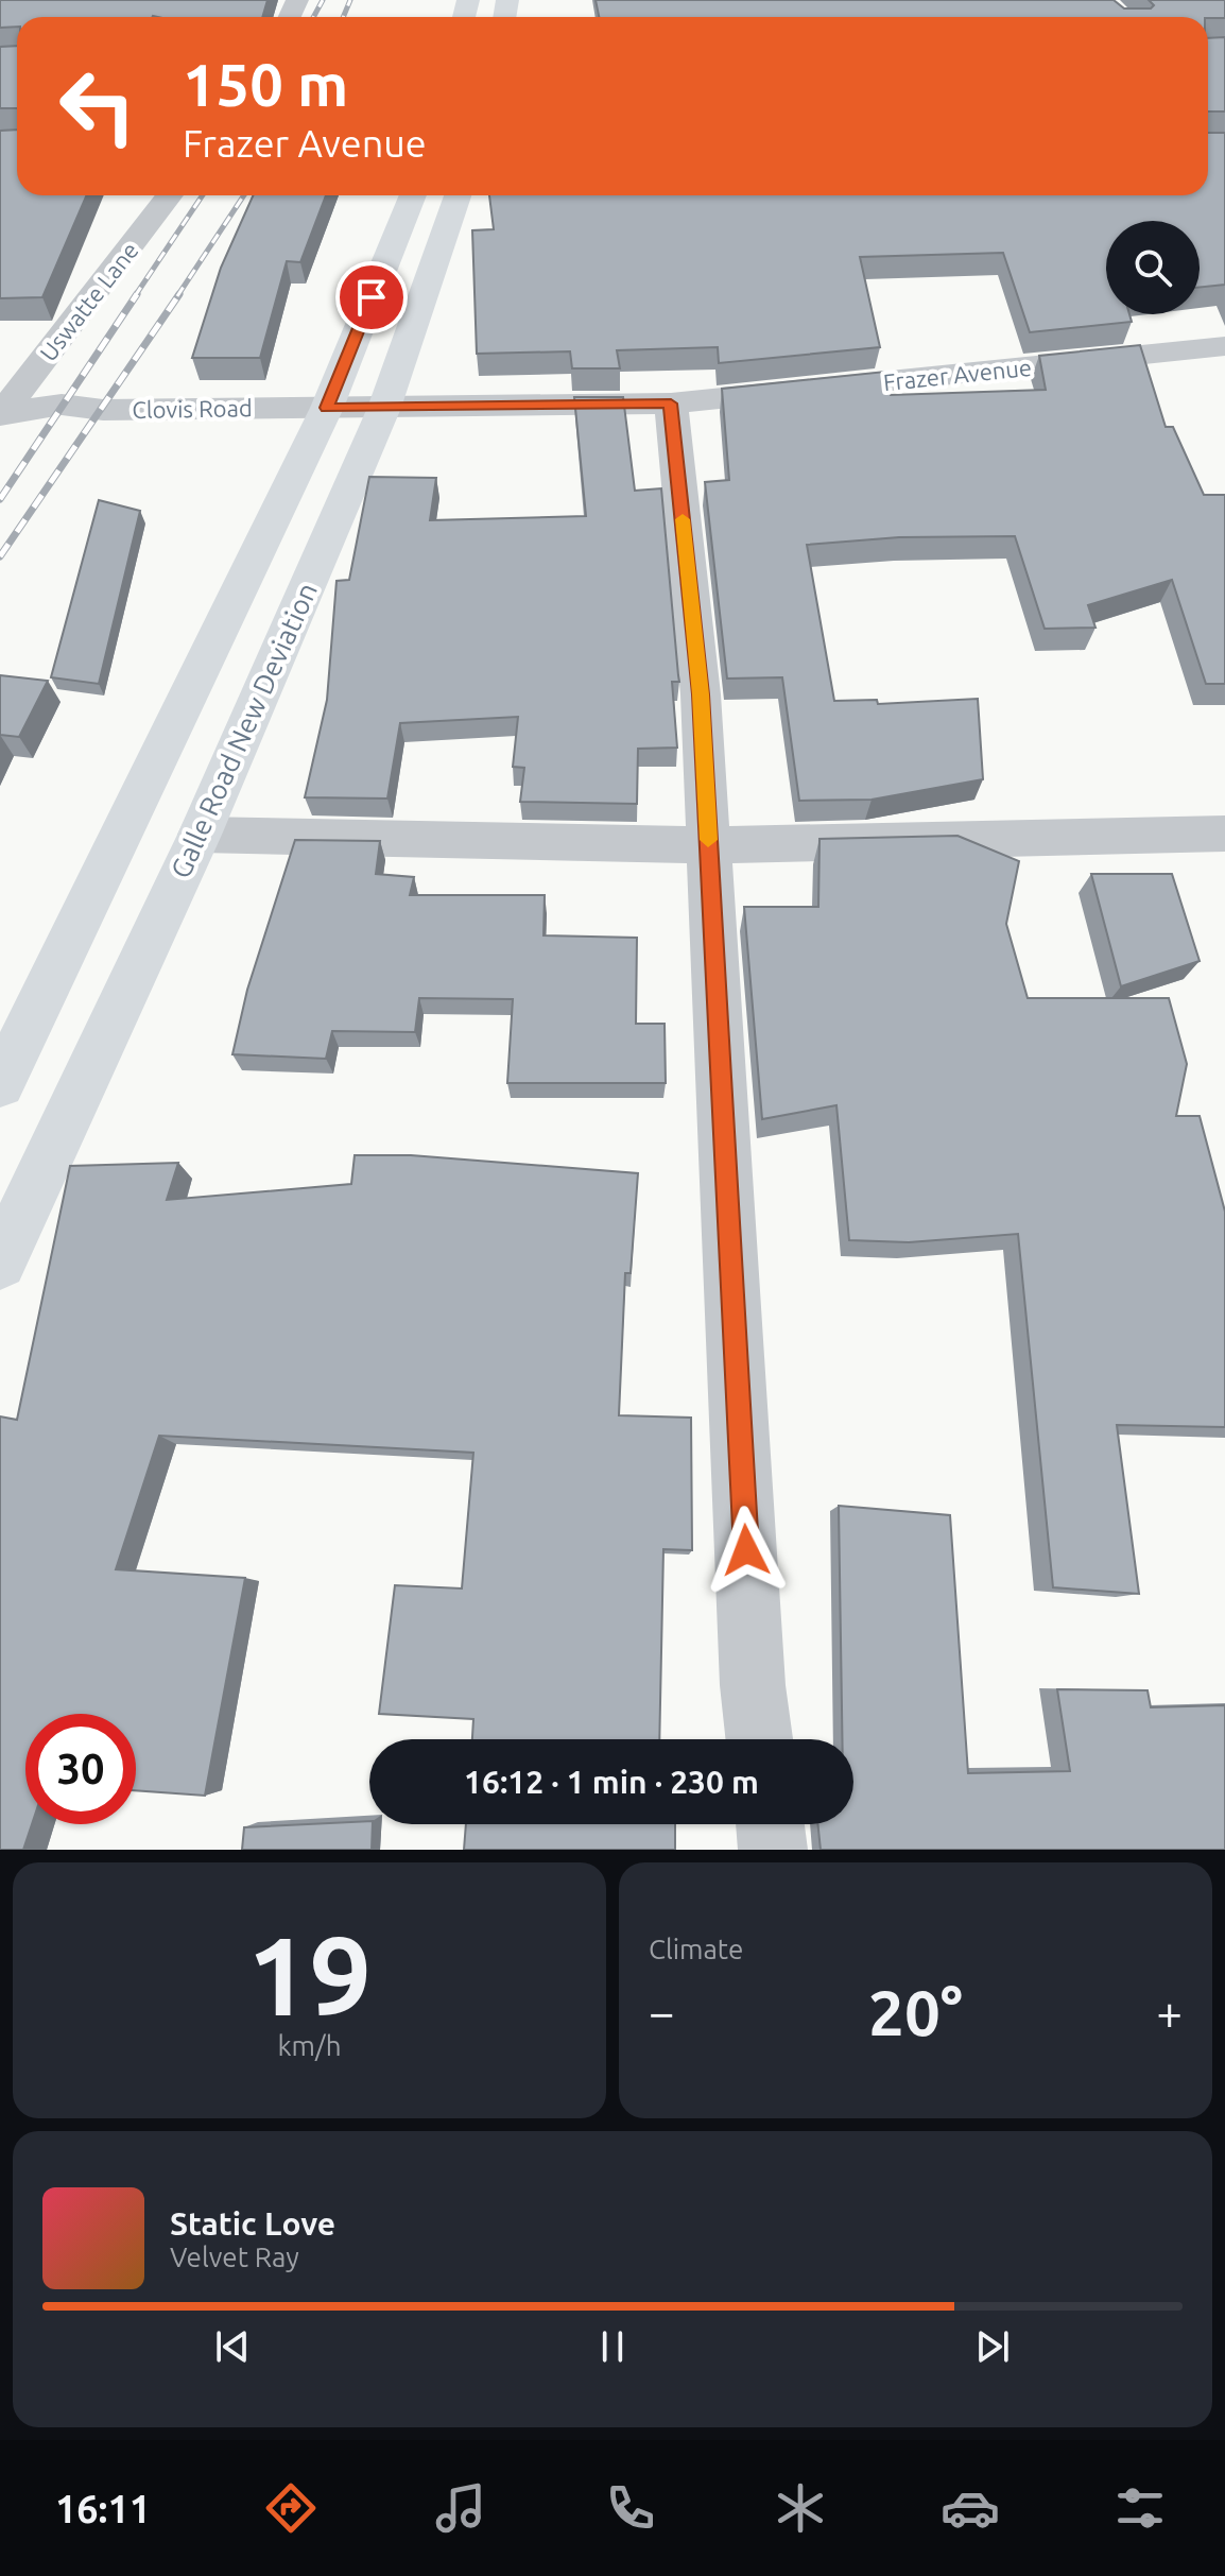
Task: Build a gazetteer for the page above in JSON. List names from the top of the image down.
{
  "streets": {
    "main road": ["Galle Road New Deviation"],
    "street": ["Uswatte Lane", "Frazer Avenue", "Clovis Road"]
  },
  "crossings": [
    ["Uswatte Lane", "Clovis Road"],
    ["Frazer Avenue", "Clovis Road"],
    ["Frazer Avenue", "Galle Road New Deviation"],
    ["Clovis Road", "Galle Road New Deviation"]
  ],
  "page": {
    "turn": ["150 m", "Frazer Avenue"],
    "limit": "30",
    "trip": "16:12 · 1 min · 230 m",
    "tile": [
      ["19", "km/h"],
      "Climate"
    ],
    "heat": ["−", "20°", "+"],
    "song": ["Static Love", "Velvet Ray"],
    "tabs": "16:11"
  }
}
